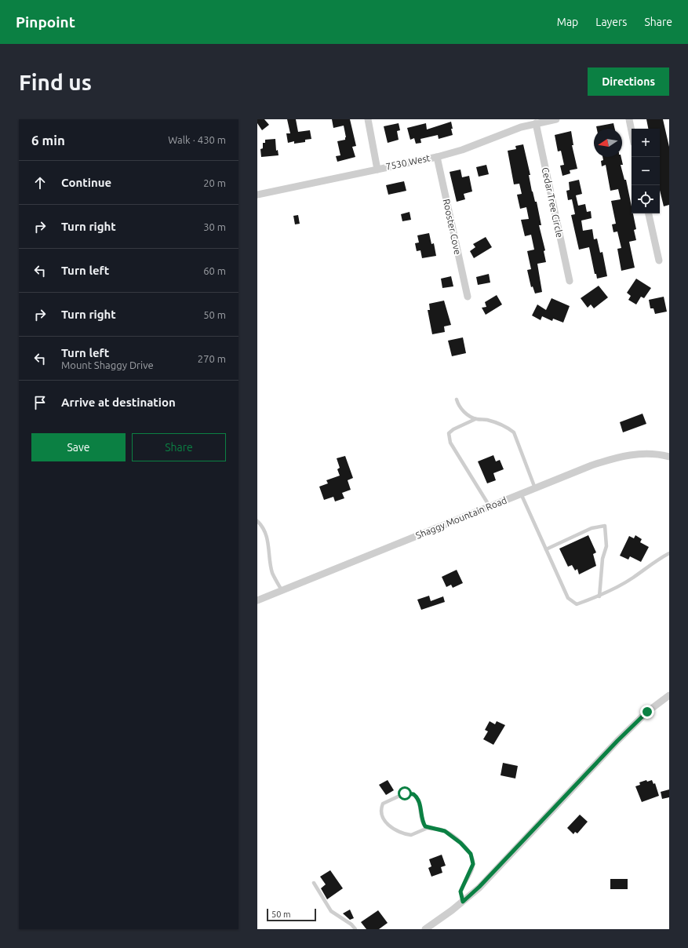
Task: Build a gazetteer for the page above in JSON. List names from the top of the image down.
{
  "streets": {
    "street": [
      "7530 West",
      "Cedar Tree Circle",
      "Rooster Cove",
      "Shaggy Mountain Road"
    ]
  },
  "crossings": [
    ["7530 West", "Cedar Tree Circle"],
    ["7530 West", "Rooster Cove"]
  ],
  "scale_bar": "50 m",
  "north": "left",
  "page": {
    "header": "Pinpoint",
    "nav": ["Map", "Layers", "Share"],
    "buttons": [
      "Directions",
      ["Save", "Share"]
    ],
    "title": "Find us",
    "heading": ["6 min", "Walk · 430 m"],
    "map_buttons": ["+", "−"],
    "list": [
      ["Continue", "20 m"],
      ["Turn right", "30 m"],
      ["Turn left", "60 m"],
      ["Turn right", "50 m"],
      ["Turn left", "Mount Shaggy Drive", "270 m"],
      "Arrive at destination"
    ],
    "scale": "50 m"
  }
}
